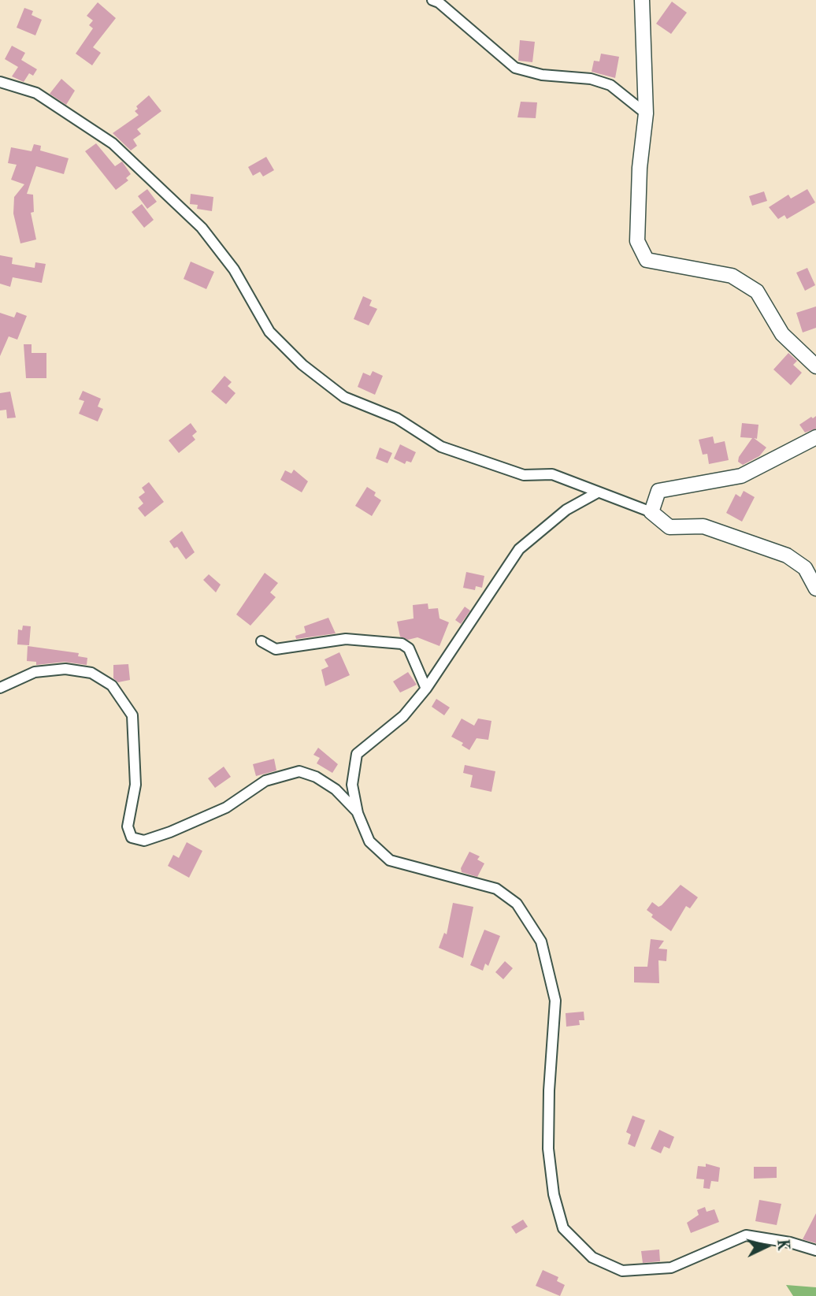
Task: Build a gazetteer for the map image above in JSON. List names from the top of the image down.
{
  "north": "right"
}
